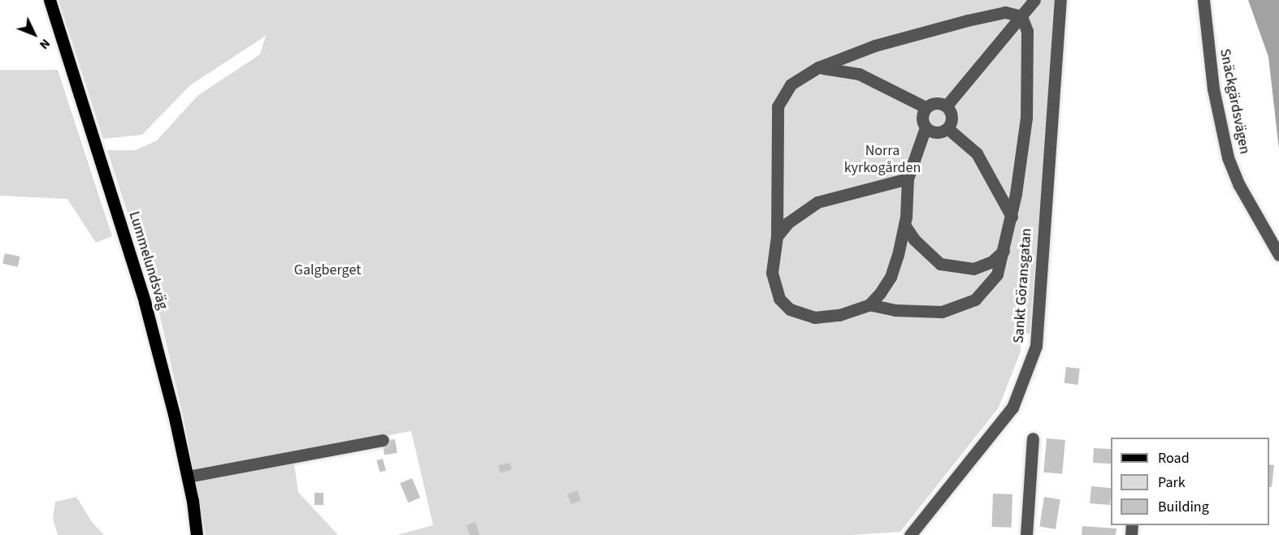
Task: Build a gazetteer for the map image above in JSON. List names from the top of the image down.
{
  "streets": {
    "main road": ["Lummelundsväg"],
    "street": ["Snäckgärdsvägen", "Sankt Göransgatan"]
  },
  "parks": ["Norra kyrkogården", "Galgberget"],
  "legend": ["Road", "Park", "Building"],
  "north": "bottom right"
}
